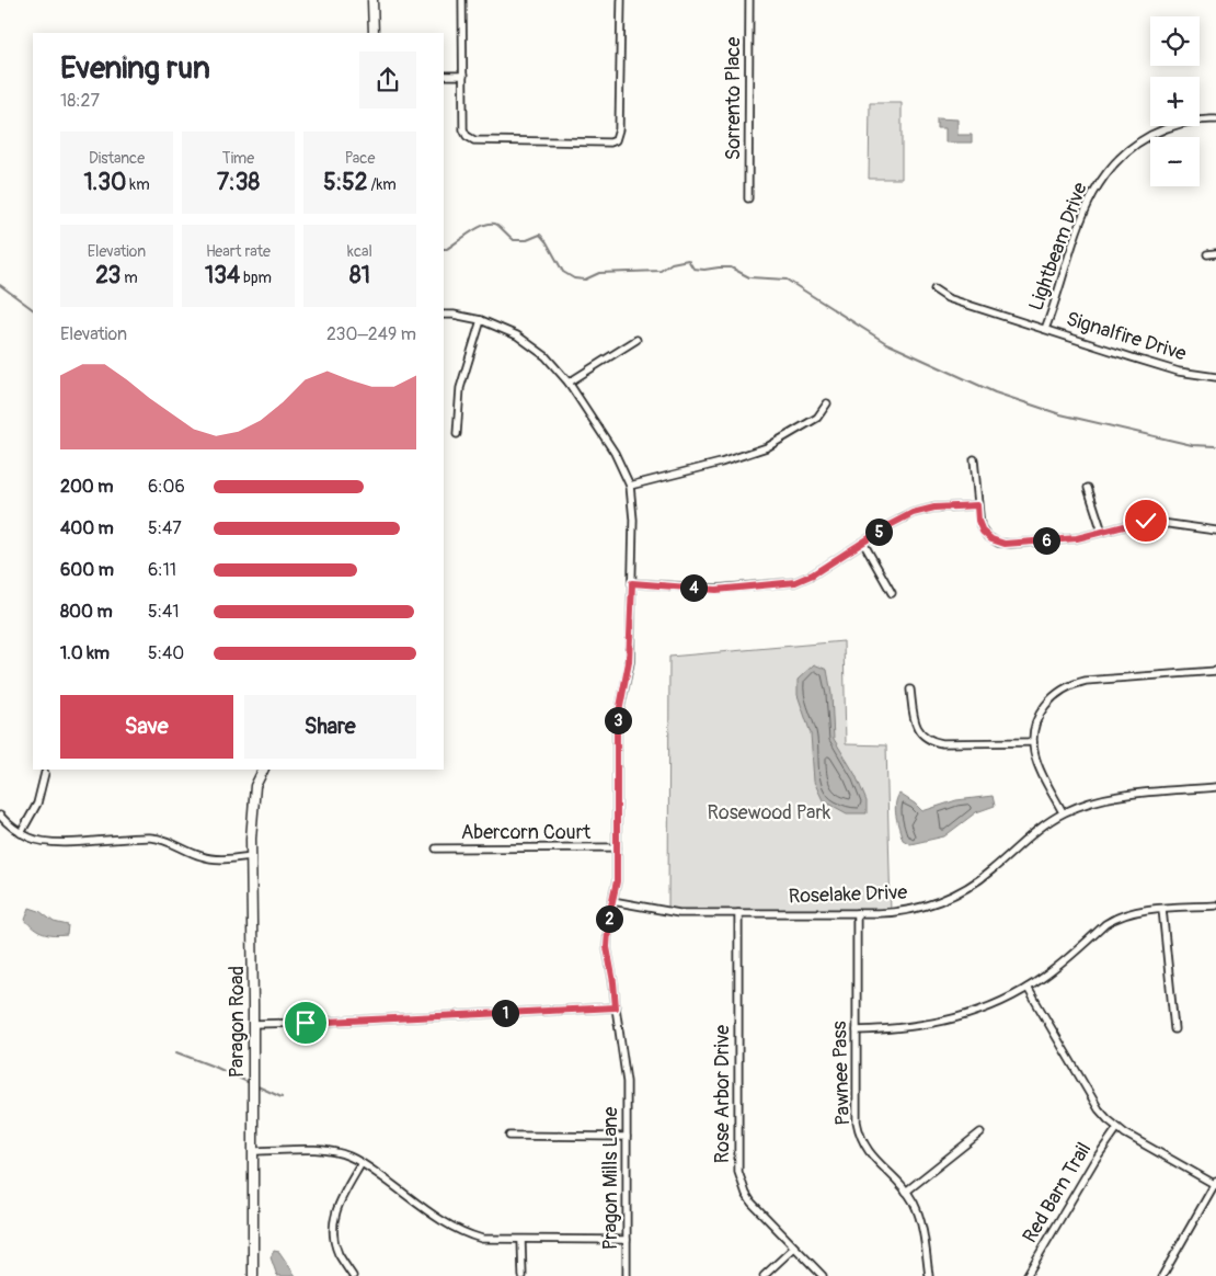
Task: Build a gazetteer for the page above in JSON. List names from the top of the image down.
{
  "streets": {
    "street": [
      "Sorrento Place",
      "Lightbeam Drive",
      "Signalfire Drive",
      "Abercorn Court",
      "Roselake Drive",
      "Paragon Road",
      "Pawnee Pass",
      "Rose Arbor Drive",
      "Pragon Mills Lane",
      "Red Barn Trail"
    ]
  },
  "crossings": [
    ["Lightbeam Drive", "Signalfire Drive"],
    ["Abercorn Court", "Pragon Mills Lane"],
    ["Roselake Drive", "Pawnee Pass"],
    ["Roselake Drive", "Rose Arbor Drive"],
    ["Roselake Drive", "Pragon Mills Lane"]
  ],
  "parks": ["Rosewood Park"],
  "page": {
    "map_buttons": ["+", "−"],
    "heading": ["Evening run", "18:27"],
    "stats": [
      ["Distance", "1.30 km"],
      ["Time", "7:38"],
      ["Pace", "5:52 /km"],
      ["Elevation", "23 m"],
      ["Heart rate", "134 bpm"],
      ["kcal", "81"]
    ],
    "chart": ["Elevation", "230–249 m"],
    "list": [
      {
        "name": "200 m",
        "note": "6:06"
      },
      {
        "name": "400 m",
        "note": "5:47"
      },
      {
        "name": "600 m",
        "note": "6:11"
      },
      {
        "name": "800 m",
        "note": "5:41"
      },
      {
        "name": "1.0 km",
        "note": "5:40"
      }
    ],
    "pins": [
      "5",
      "6",
      "4",
      "3",
      "2",
      "1"
    ],
    "buttons": ["Save", "Share"]
  }
}
